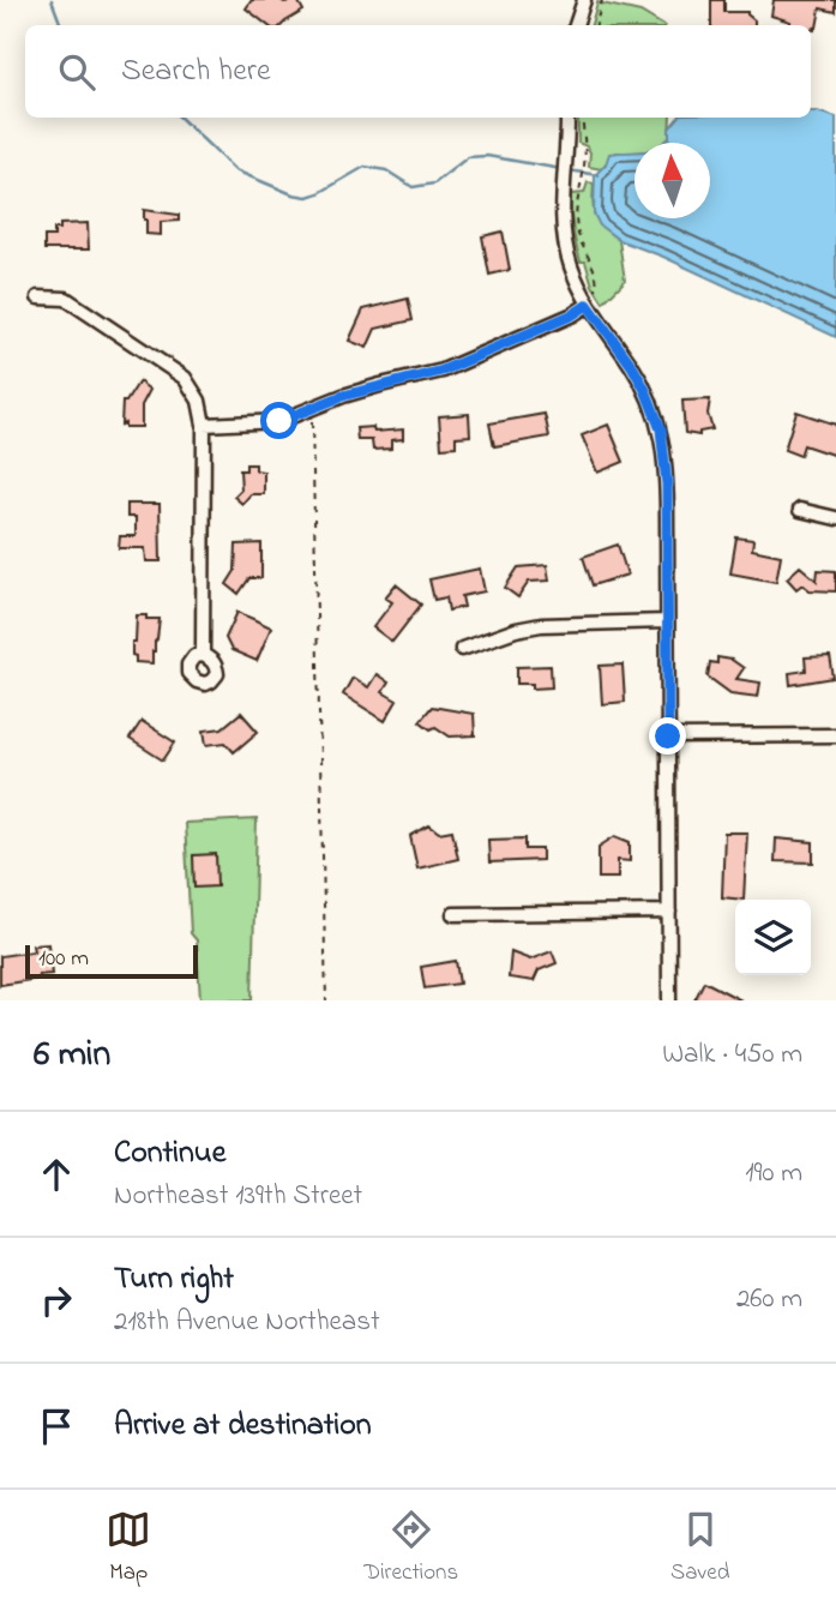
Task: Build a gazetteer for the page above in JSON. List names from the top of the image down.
{
  "scale_bar": "100 m",
  "north": "top",
  "page": {
    "search": "Search here",
    "scale": "100 m",
    "heading": ["6 min", "Walk · 450 m"],
    "list": [
      ["Continue", "Northeast 139th Street", "190 m"],
      ["Turn right", "218th Avenue Northeast", "260 m"],
      "Arrive at destination"
    ],
    "nav": ["Map", "Directions", "Saved"]
  }
}
